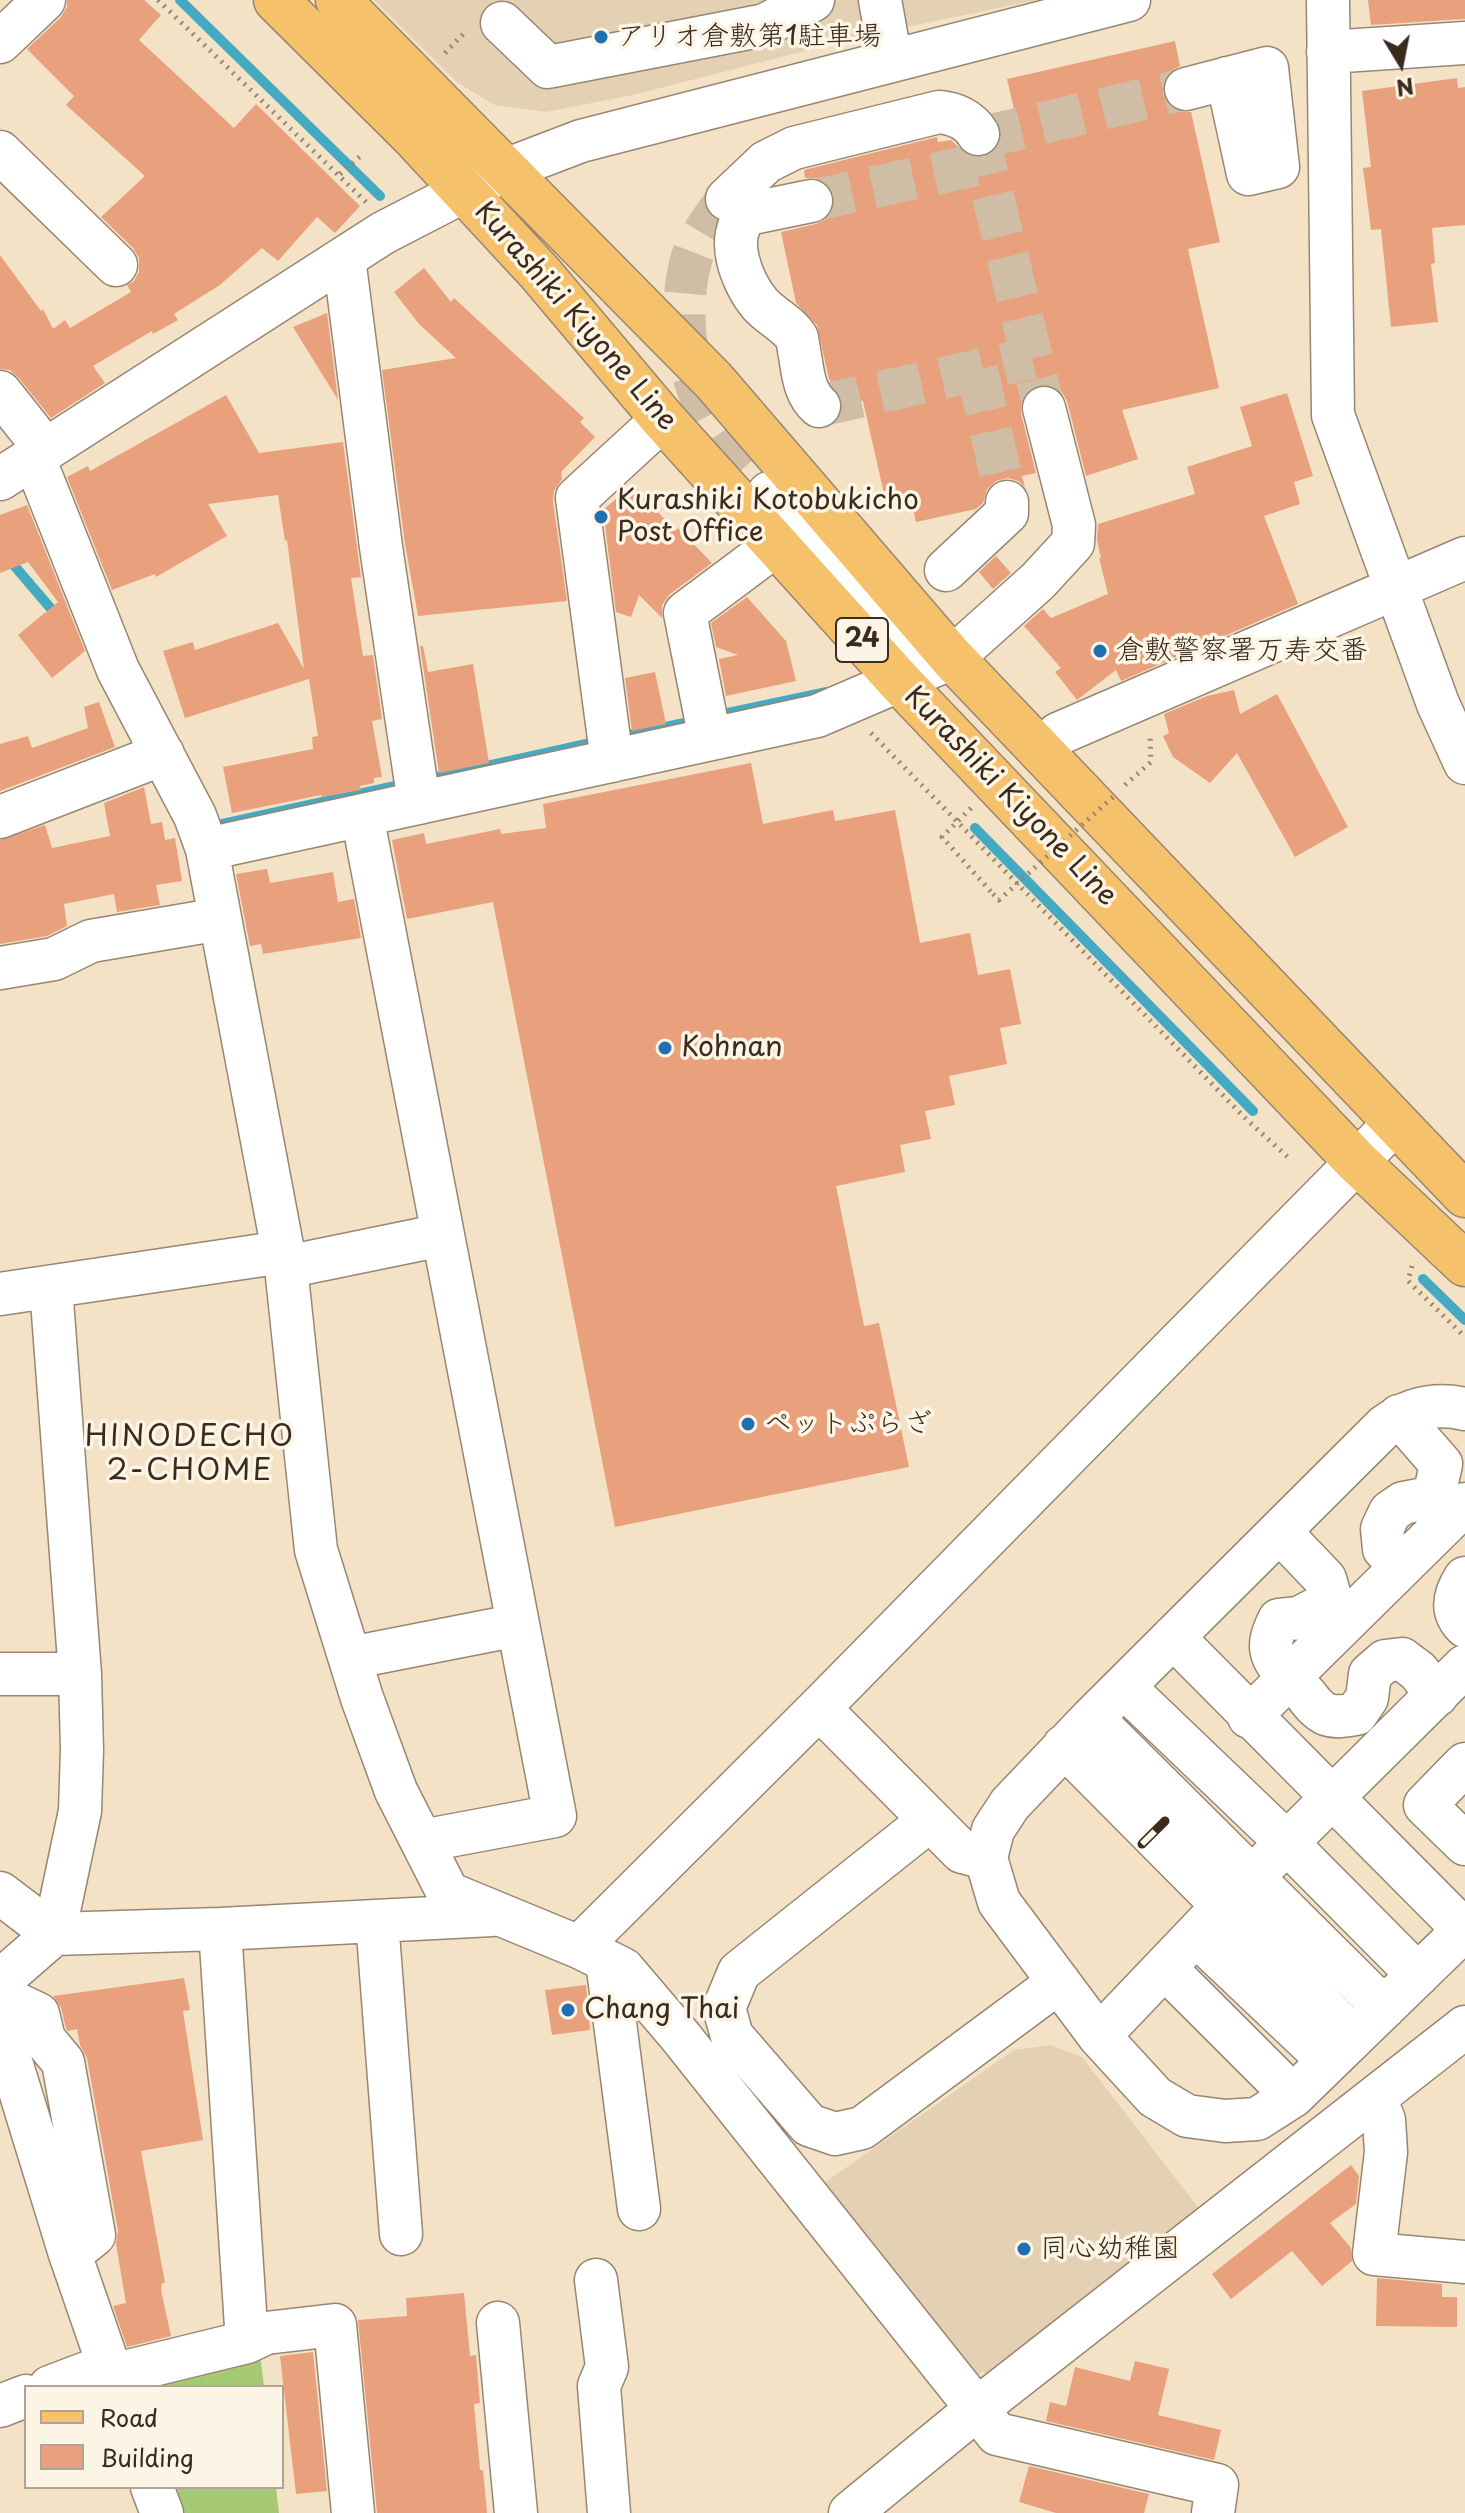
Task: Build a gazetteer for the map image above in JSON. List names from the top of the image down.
{
  "streets": {
    "main road": ["Kurashiki Kiyone Line", "24"]
  },
  "districts": ["HINODECHO 2-CHOME"],
  "places": [
    "アリオ倉敷第1駐車場",
    "Kurashiki Kotobukicho Post Office",
    "倉敷警察署万寿交番",
    "Kohnan",
    "ペットぷらざ",
    "Chang Thai",
    "同心幼稚園"
  ],
  "legend": ["Road", "Building"],
  "north": "bottom"
}
